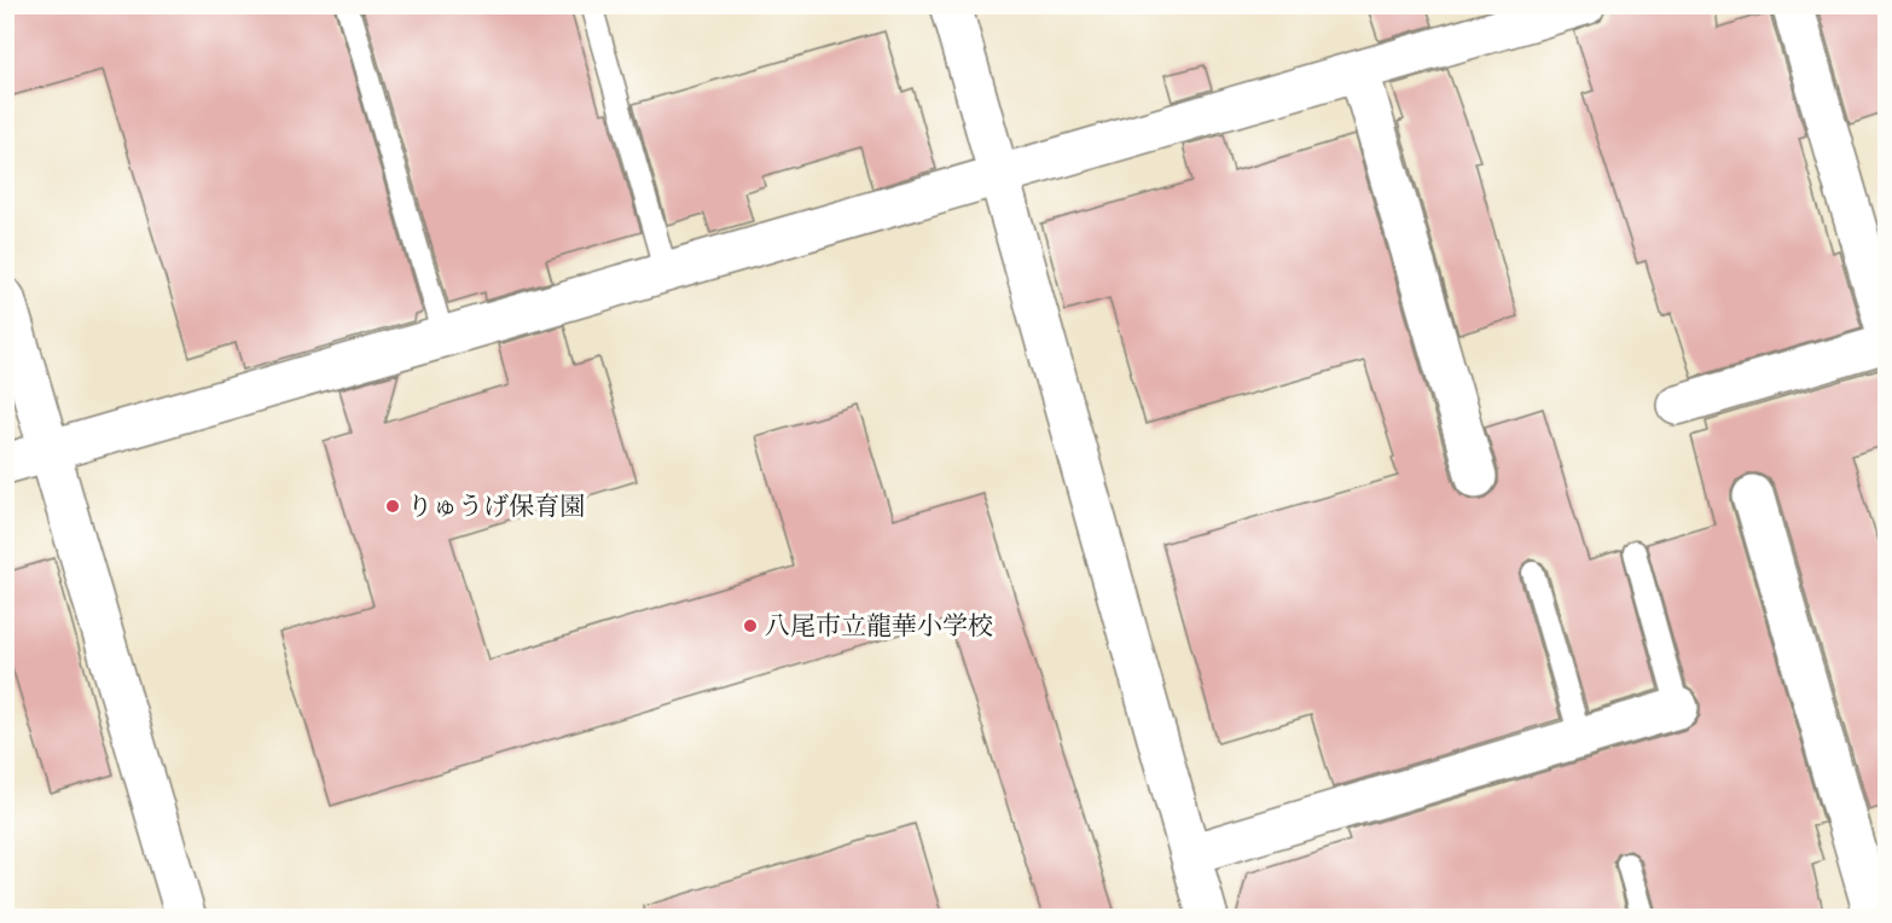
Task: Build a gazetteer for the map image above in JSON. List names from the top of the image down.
{
  "places": ["りゅうげ保育園", "八尾市立龍華小学校"]
}
